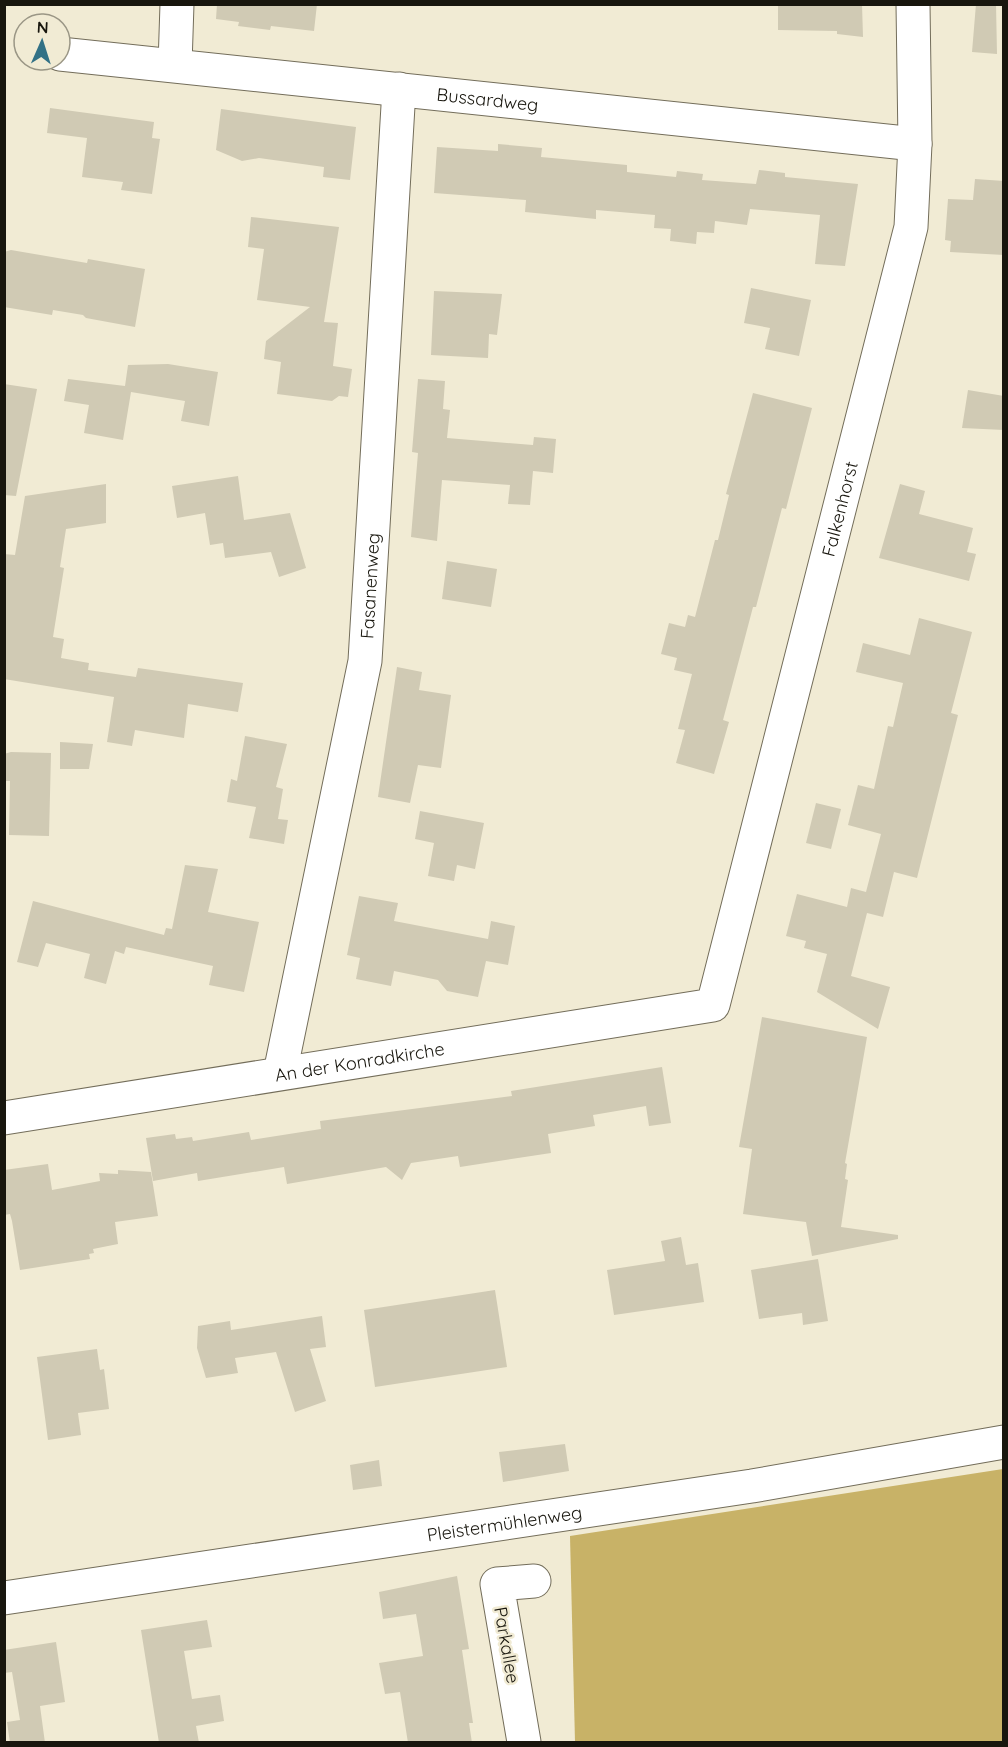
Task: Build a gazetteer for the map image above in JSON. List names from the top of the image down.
{
  "streets": {
    "street": [
      "Bussardweg",
      "Falkenhorst",
      "Fasanenweg",
      "An der Konradkirche",
      "Pleistermühlenweg",
      "Parkallee"
    ]
  },
  "crossings": [
    ["Bussardweg", "Falkenhorst"],
    ["Bussardweg", "Fasanenweg"],
    ["Falkenhorst", "An der Konradkirche"],
    ["Fasanenweg", "An der Konradkirche"]
  ],
  "north": "top"
}
